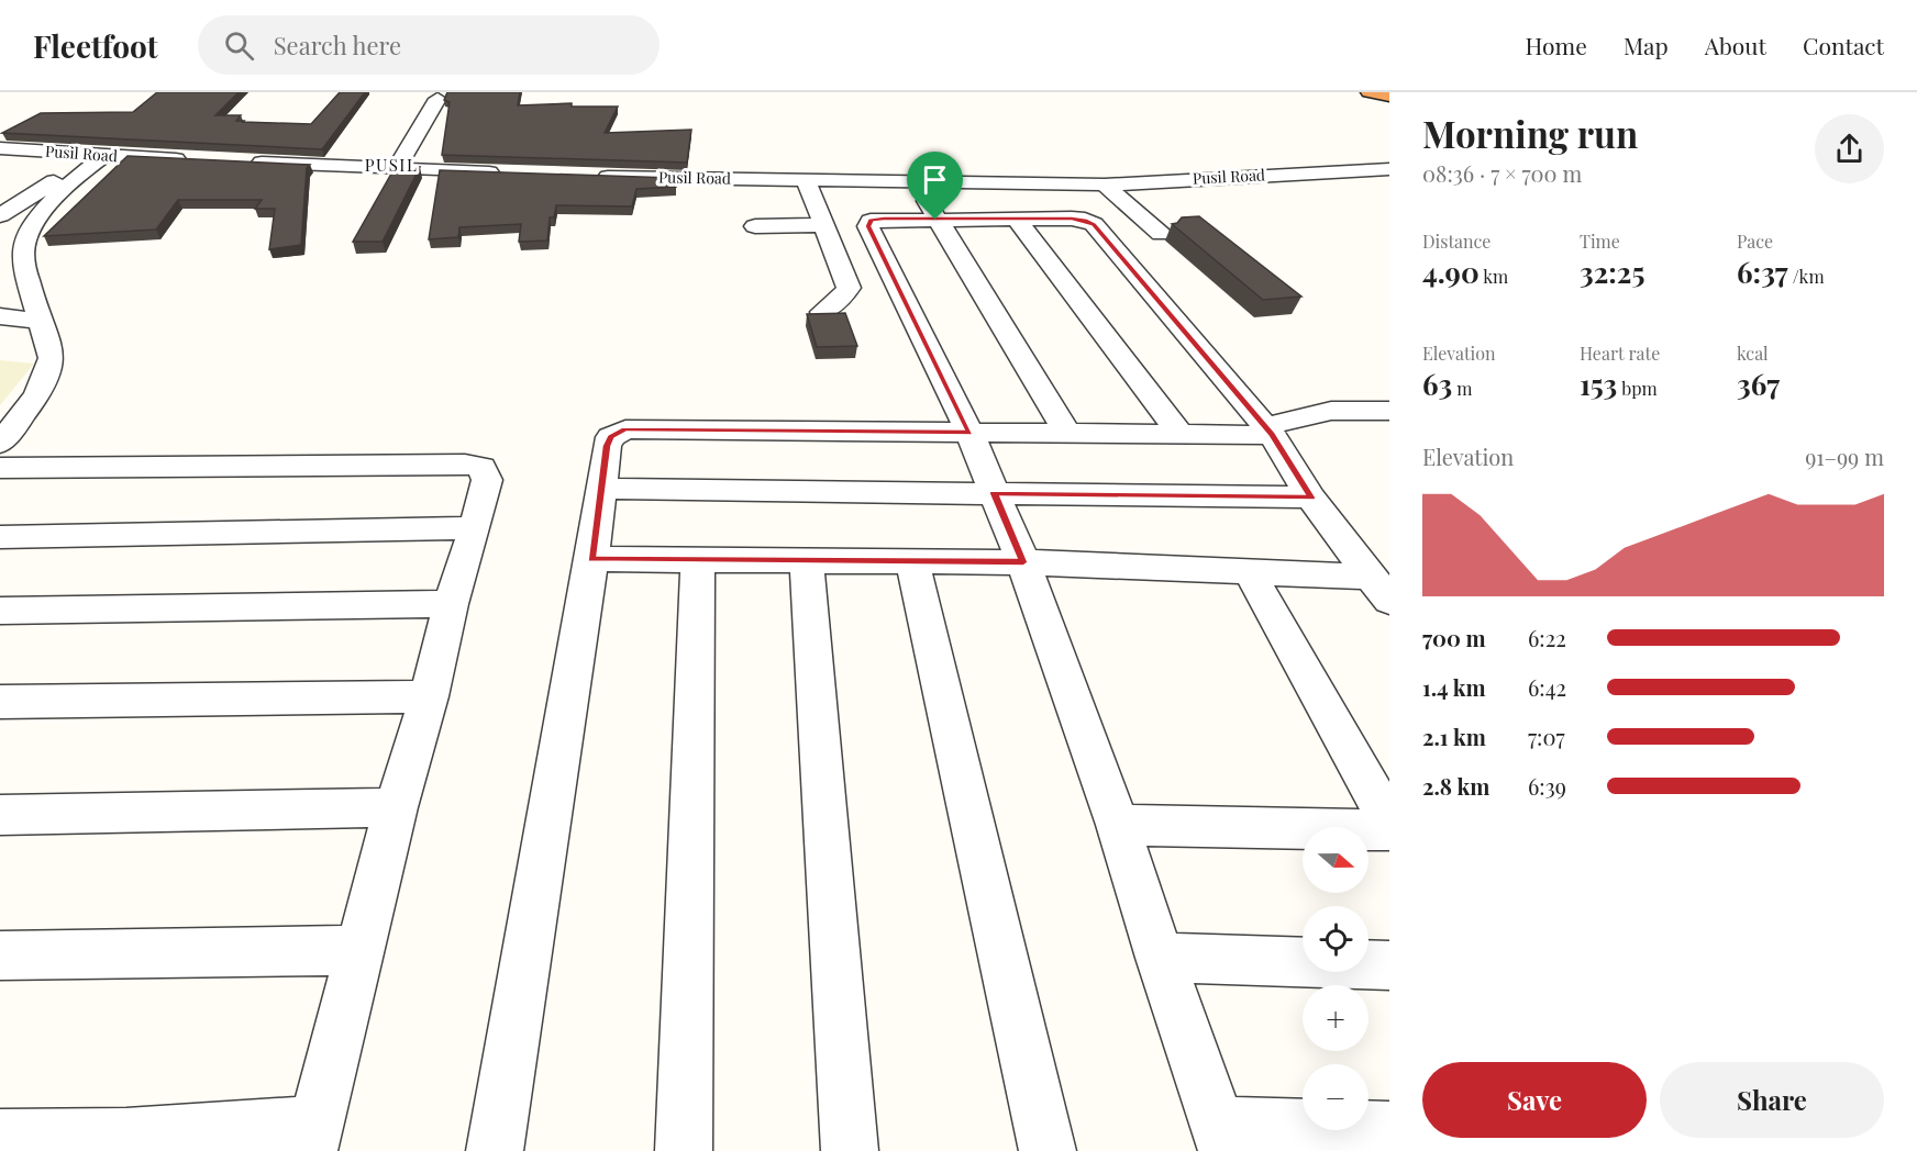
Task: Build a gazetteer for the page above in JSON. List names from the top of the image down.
{
  "streets": {
    "street": ["Pusil Road"]
  },
  "districts": ["PUSIL"],
  "north": "right",
  "page": {
    "header": "Fleetfoot",
    "search": "Search here",
    "nav": [
      "Home",
      "Map",
      "About",
      "Contact"
    ],
    "heading": ["Morning run", "08:36 · 7 × 700 m"],
    "stats": [
      ["Distance", "4.90 km"],
      ["Time", "32:25"],
      ["Pace", "6:37 /km"],
      ["Elevation", "63 m"],
      ["Heart rate", "153 bpm"],
      ["kcal", "367"]
    ],
    "chart": ["Elevation", "91–99 m"],
    "list": [
      {
        "name": "700 m",
        "note": "6:22"
      },
      {
        "name": "1.4 km",
        "note": "6:42"
      },
      {
        "name": "2.1 km",
        "note": "7:07"
      },
      {
        "name": "2.8 km",
        "note": "6:39"
      }
    ],
    "map_buttons": ["+", "−"],
    "buttons": ["Save", "Share"]
  }
}
